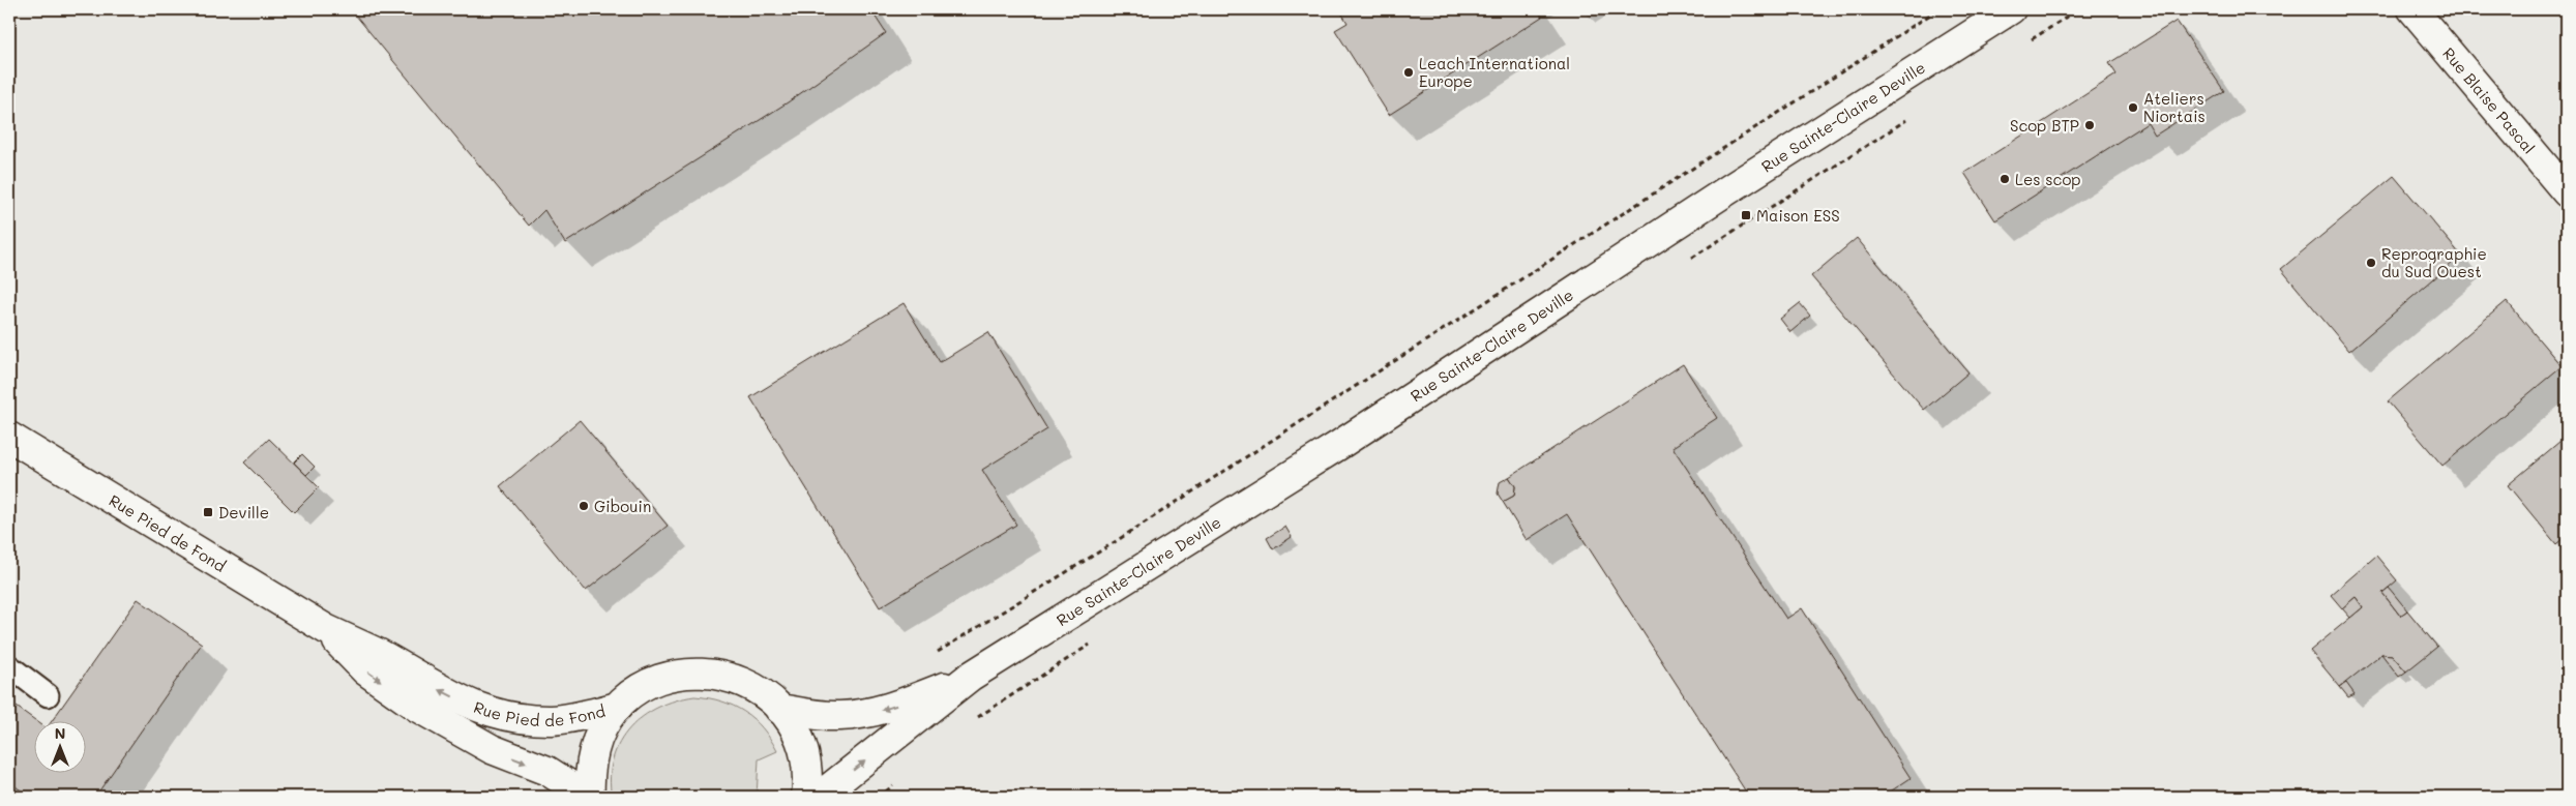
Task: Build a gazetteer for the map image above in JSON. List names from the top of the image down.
{
  "streets": {
    "main road": ["Rue Blaise Pascal", "Rue Sainte-Claire Deville", "Rue Pied de Fond"]
  },
  "places": {
    "other": [
      "Leach International Europe",
      "Ateliers Niortais",
      "Scop BTP",
      "Les scop",
      "Reprographie du Sud Ouest",
      "Gibouin"
    ],
    "transit": ["Maison ESS", "Deville"]
  },
  "north": "top"
}
